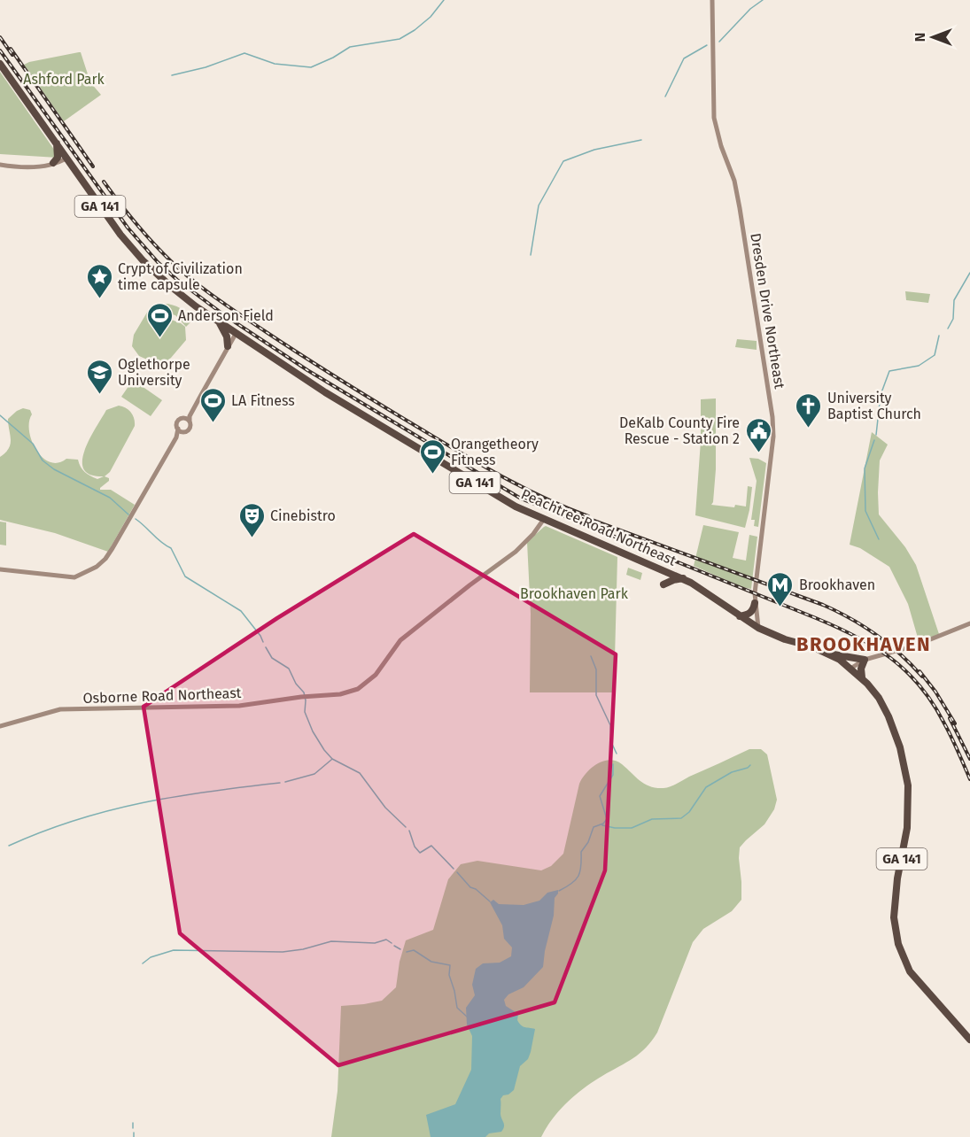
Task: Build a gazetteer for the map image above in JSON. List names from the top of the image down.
{
  "streets": {
    "highway": ["GA 141", "Peachtree Road Northeast"],
    "street": ["Dresden Drive Northeast", "Osborne Road Northeast"]
  },
  "crossings": [
    ["Dresden Drive Northeast", "Peachtree Road Northeast"],
    ["Peachtree Road Northeast", "Osborne Road Northeast"]
  ],
  "districts": ["BROOKHAVEN"],
  "parks": ["Ashford Park", "Brookhaven Park"],
  "places": {
    "place": ["Crypt of Civilization time capsule"],
    "sports": ["Anderson Field", "LA Fitness", "Orangetheory Fitness"],
    "school or university": ["Oglethorpe University"],
    "church": ["University Baptist Church"],
    "public building": ["DeKalb County Fire Rescue - Station 2"],
    "theatre": ["Cinebistro"],
    "metro station": ["Brookhaven"]
  },
  "north": "left"
}
